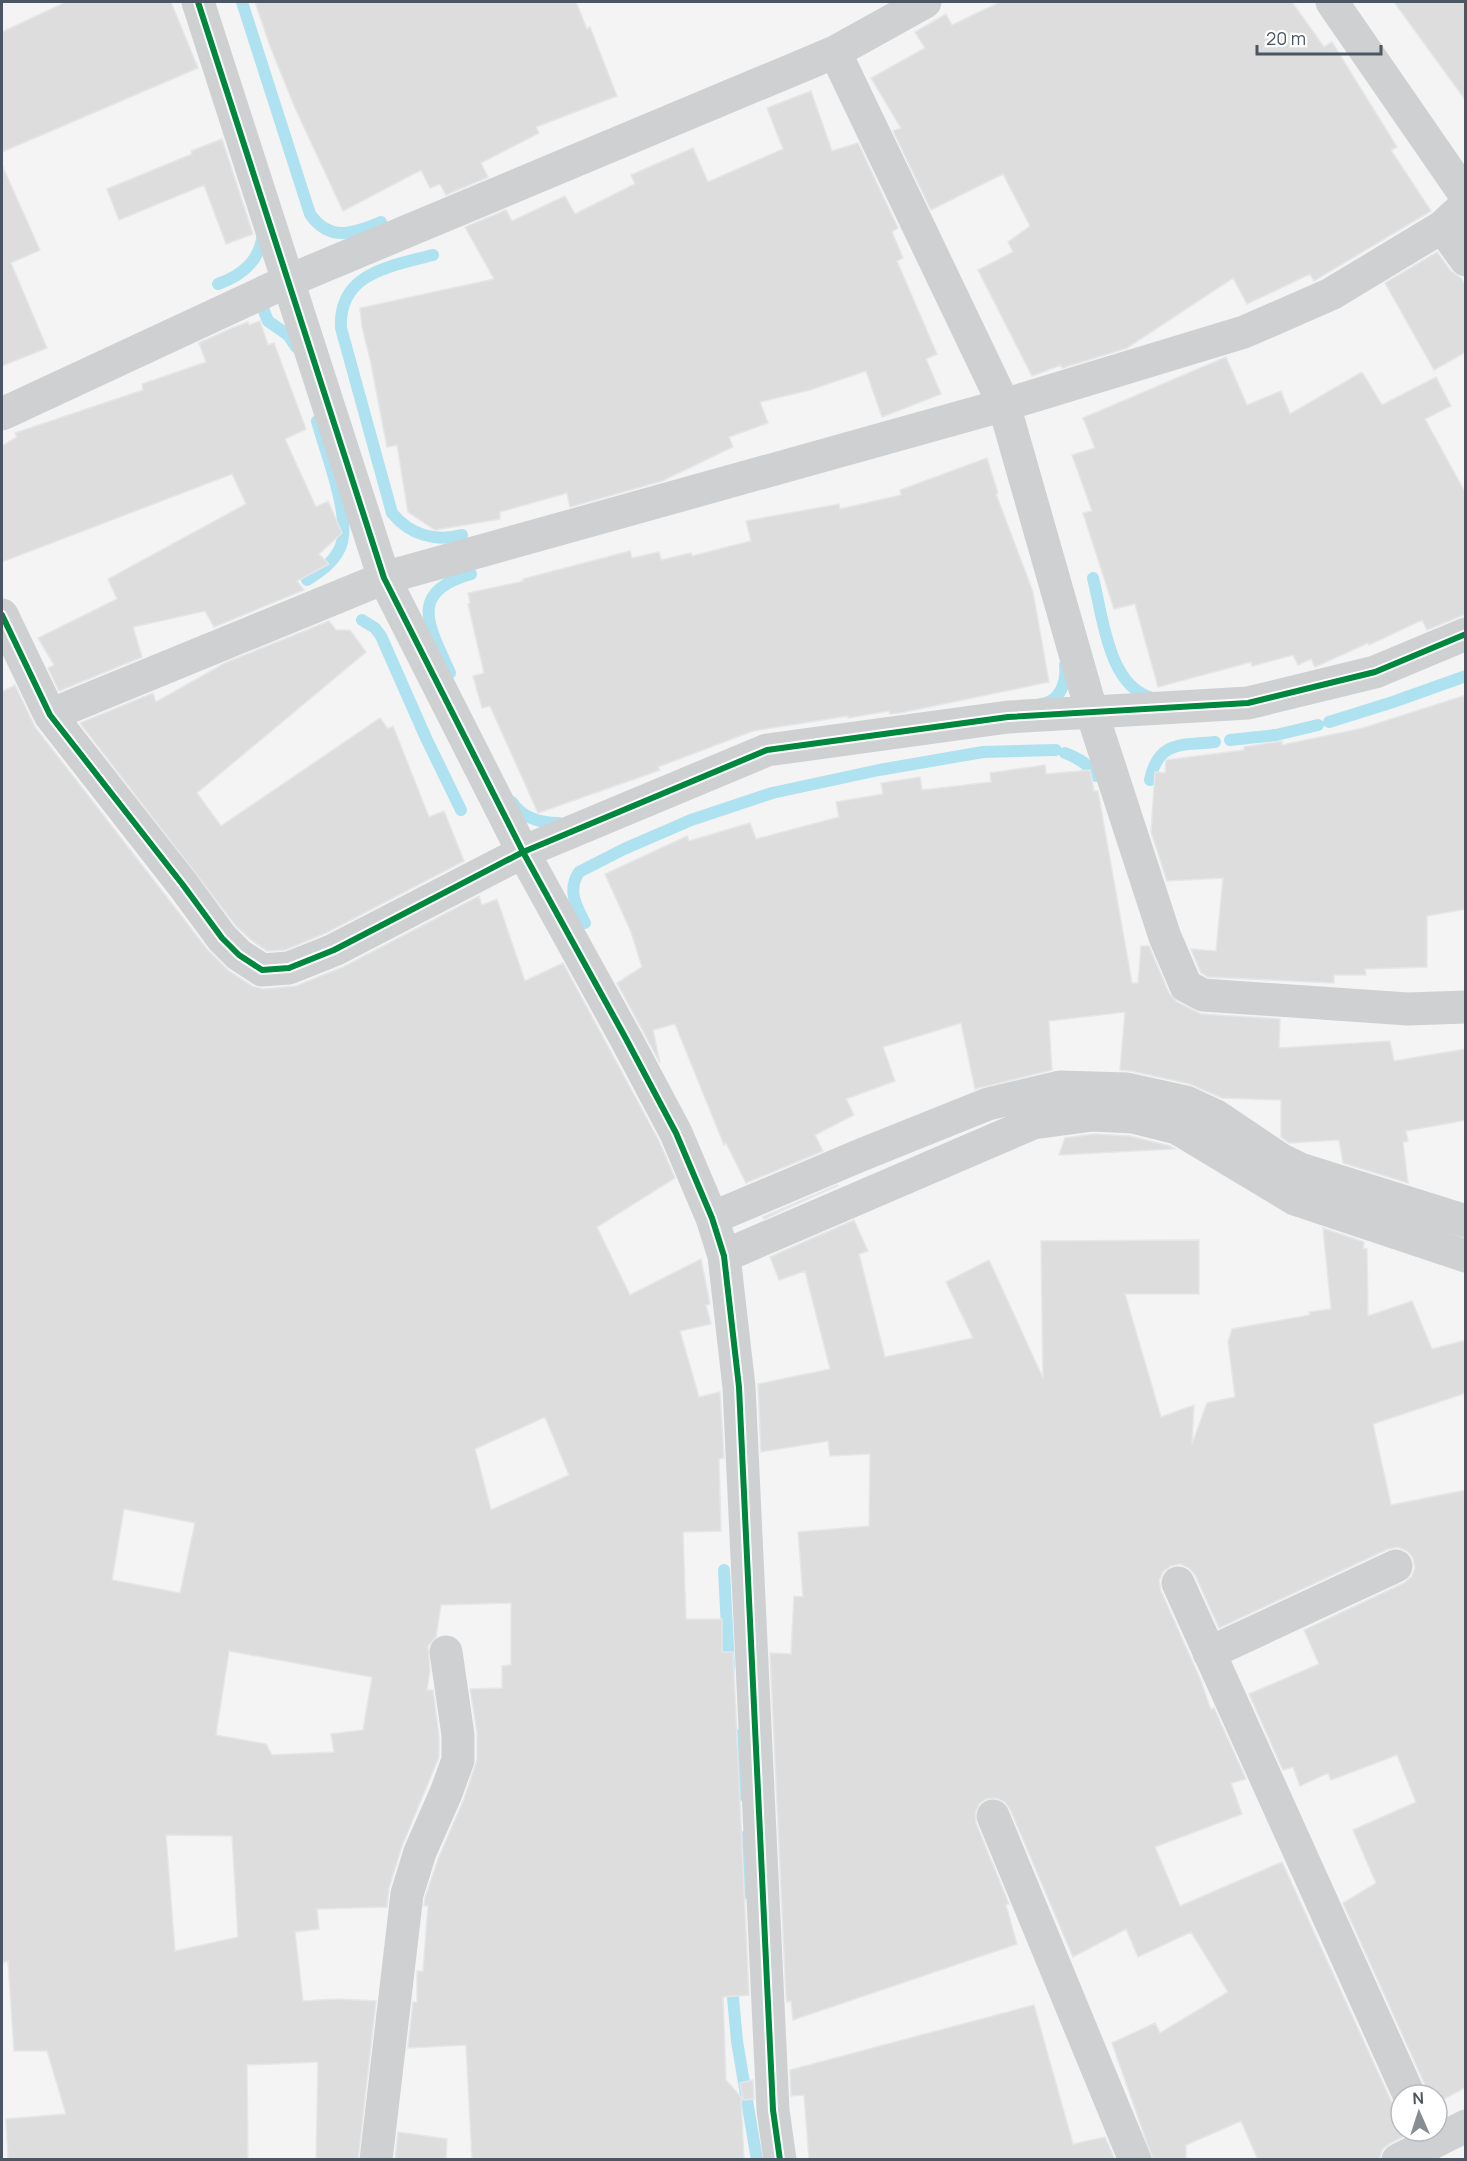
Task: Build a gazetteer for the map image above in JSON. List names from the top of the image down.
{
  "scale_bar": "20 m",
  "north": "top"
}
